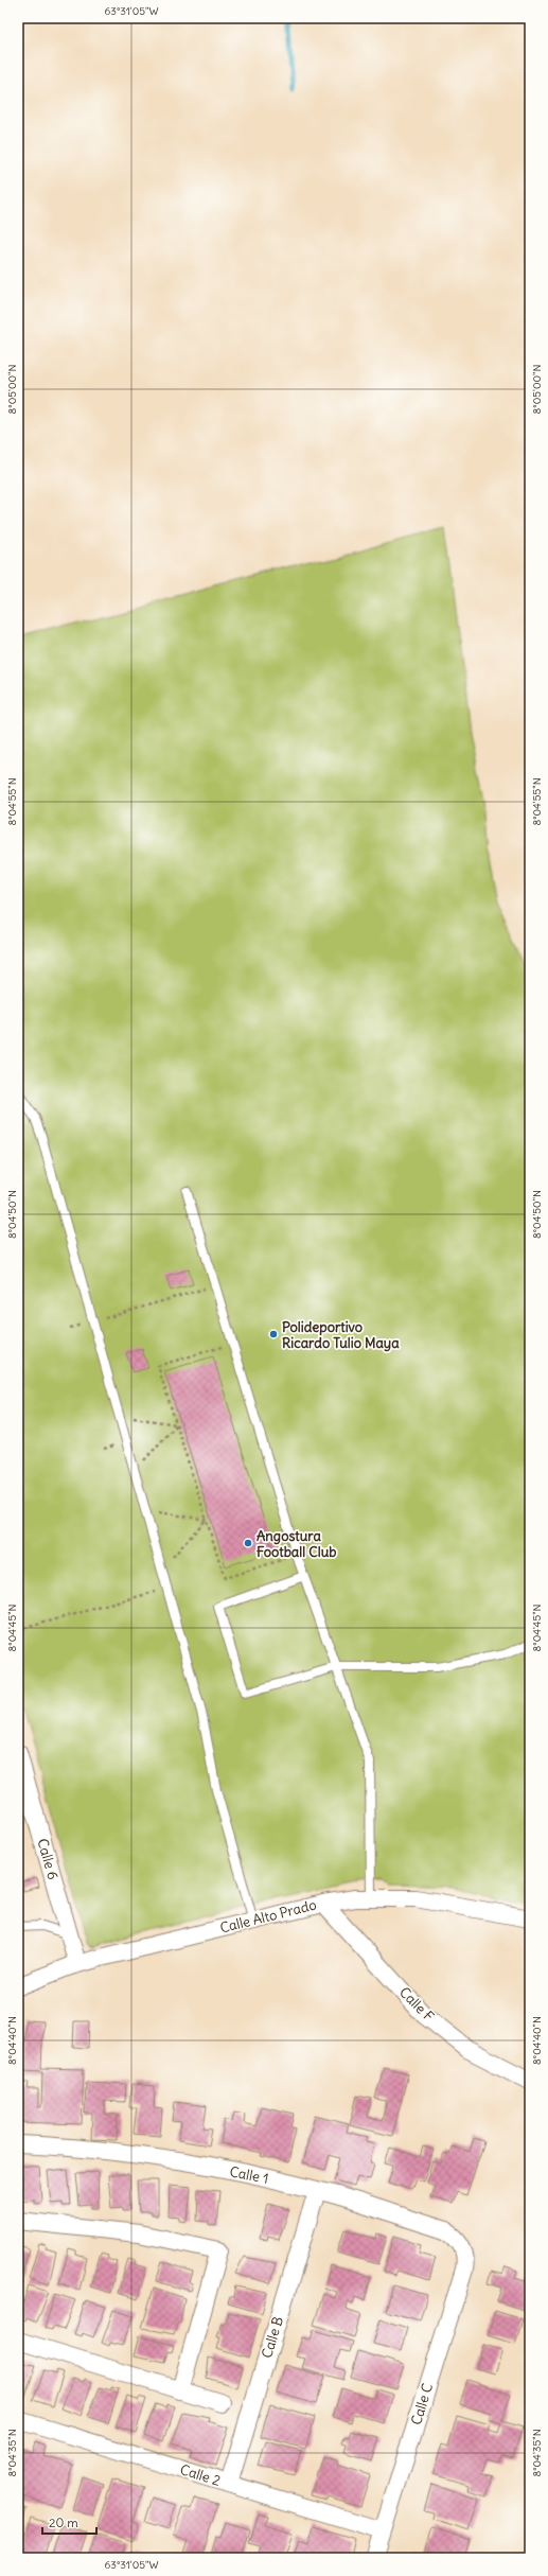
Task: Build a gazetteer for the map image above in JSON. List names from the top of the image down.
{
  "streets": {
    "street": [
      "Calle 6",
      "Calle Alto Prado",
      "Calle F",
      "Calle 1",
      "Calle B",
      "Calle C",
      "Calle 2"
    ]
  },
  "crossings": [
    ["Calle 6", "Calle Alto Prado"],
    ["Calle Alto Prado", "Calle F"],
    ["Calle 1", "Calle B"],
    ["Calle 1", "Calle C"],
    ["Calle B", "Calle 2"],
    ["Calle C", "Calle 2"]
  ],
  "places": ["Polideportivo Ricardo Tulio Maya", "Angostura Football Club"],
  "scale_bar": "20 m",
  "coordinates": [
    "63°31'05\"W",
    "8°05'00\"N",
    "8°04'55\"N",
    "8°04'50\"N",
    "8°04'45\"N",
    "8°04'40\"N",
    "8°04'35\"N"
  ]
}
